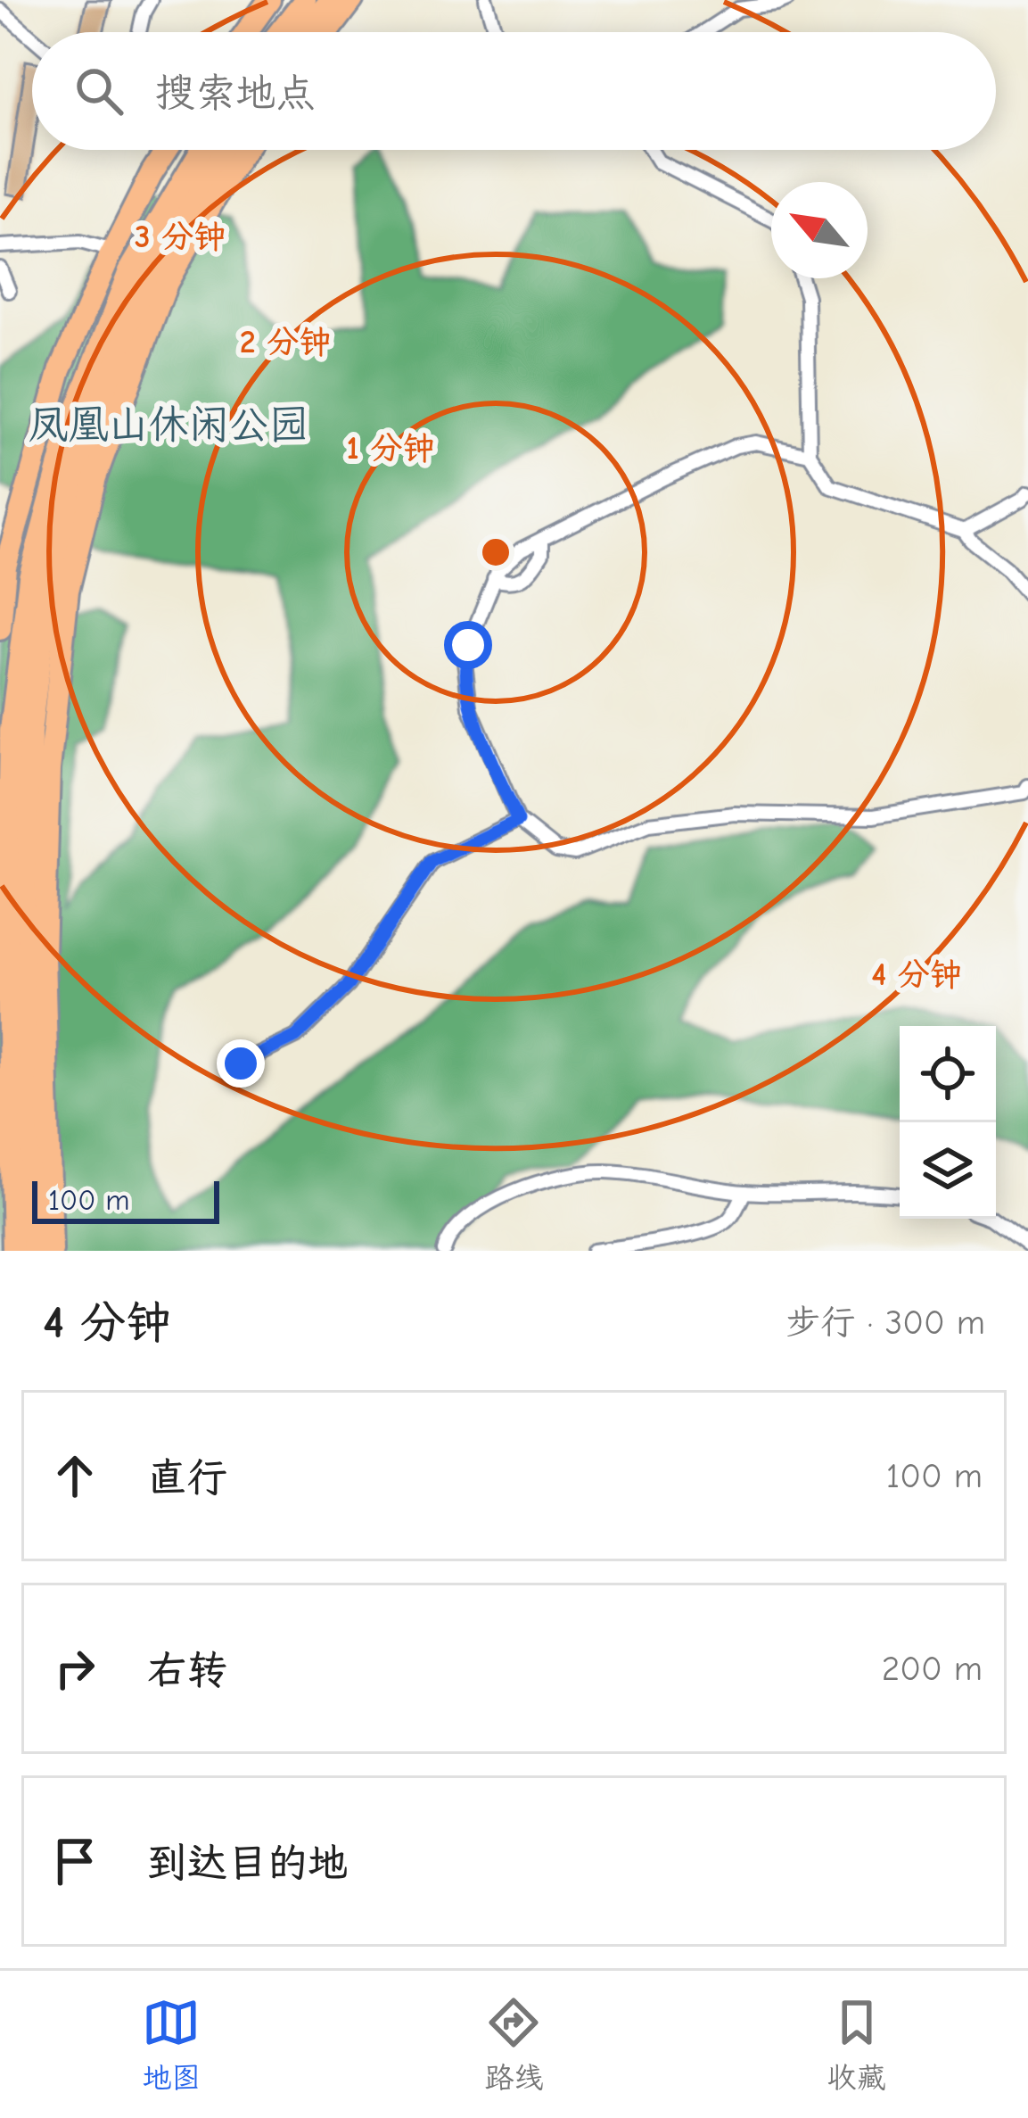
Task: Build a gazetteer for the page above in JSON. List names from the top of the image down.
{
  "parks": ["凤凰山休闲公园"],
  "scale_bar": "100 m",
  "north": "top left",
  "page": {
    "search": "搜索地点",
    "scale": "100 m",
    "heading": ["4 分钟", "步行 · 300 m"],
    "list": [
      ["直行", "100 m"],
      ["右转", "200 m"],
      "到达目的地"
    ],
    "nav": ["地图", "路线", "收藏"]
  },
  "rings": [
    "3 分钟",
    "2 分钟",
    "1 分钟",
    "4 分钟"
  ]
}
